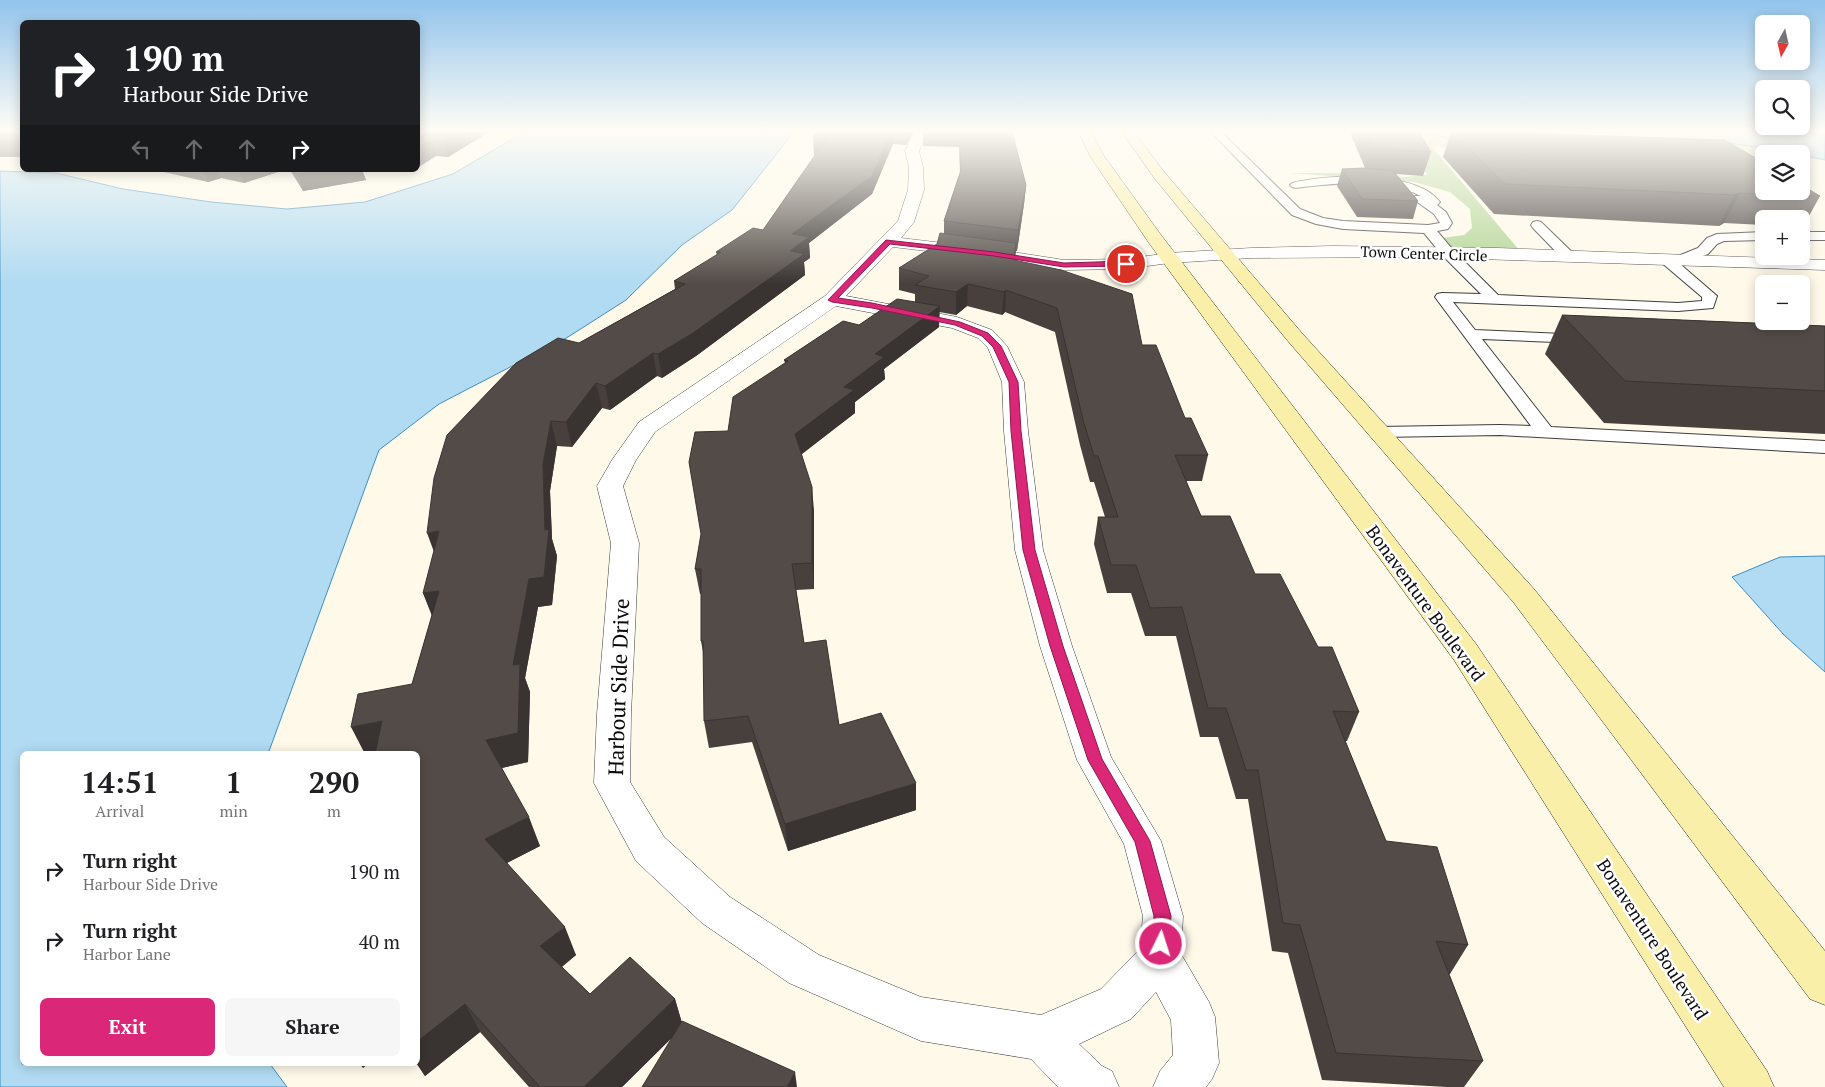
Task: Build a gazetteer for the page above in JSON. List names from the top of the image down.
{
  "streets": {
    "main road": ["Bonaventure Boulevard"],
    "street": ["Town Center Circle", "Harbour Side Drive"]
  },
  "crossings": [
    ["Town Center Circle", "Bonaventure Boulevard"]
  ],
  "north": "bottom",
  "page": {
    "map_buttons": ["+", "−"],
    "turn": ["190 m", "Harbour Side Drive"],
    "eta": [
      "14:51",
      "Arrival",
      "1",
      "min",
      "290",
      "m"
    ],
    "list": [
      {
        "name": "Turn right",
        "note": "Harbour Side Drive",
        "value": "190 m"
      },
      {
        "name": "Turn right",
        "note": "Harbor Lane",
        "value": "40 m"
      }
    ],
    "buttons": ["Exit", "Share"]
  }
}
